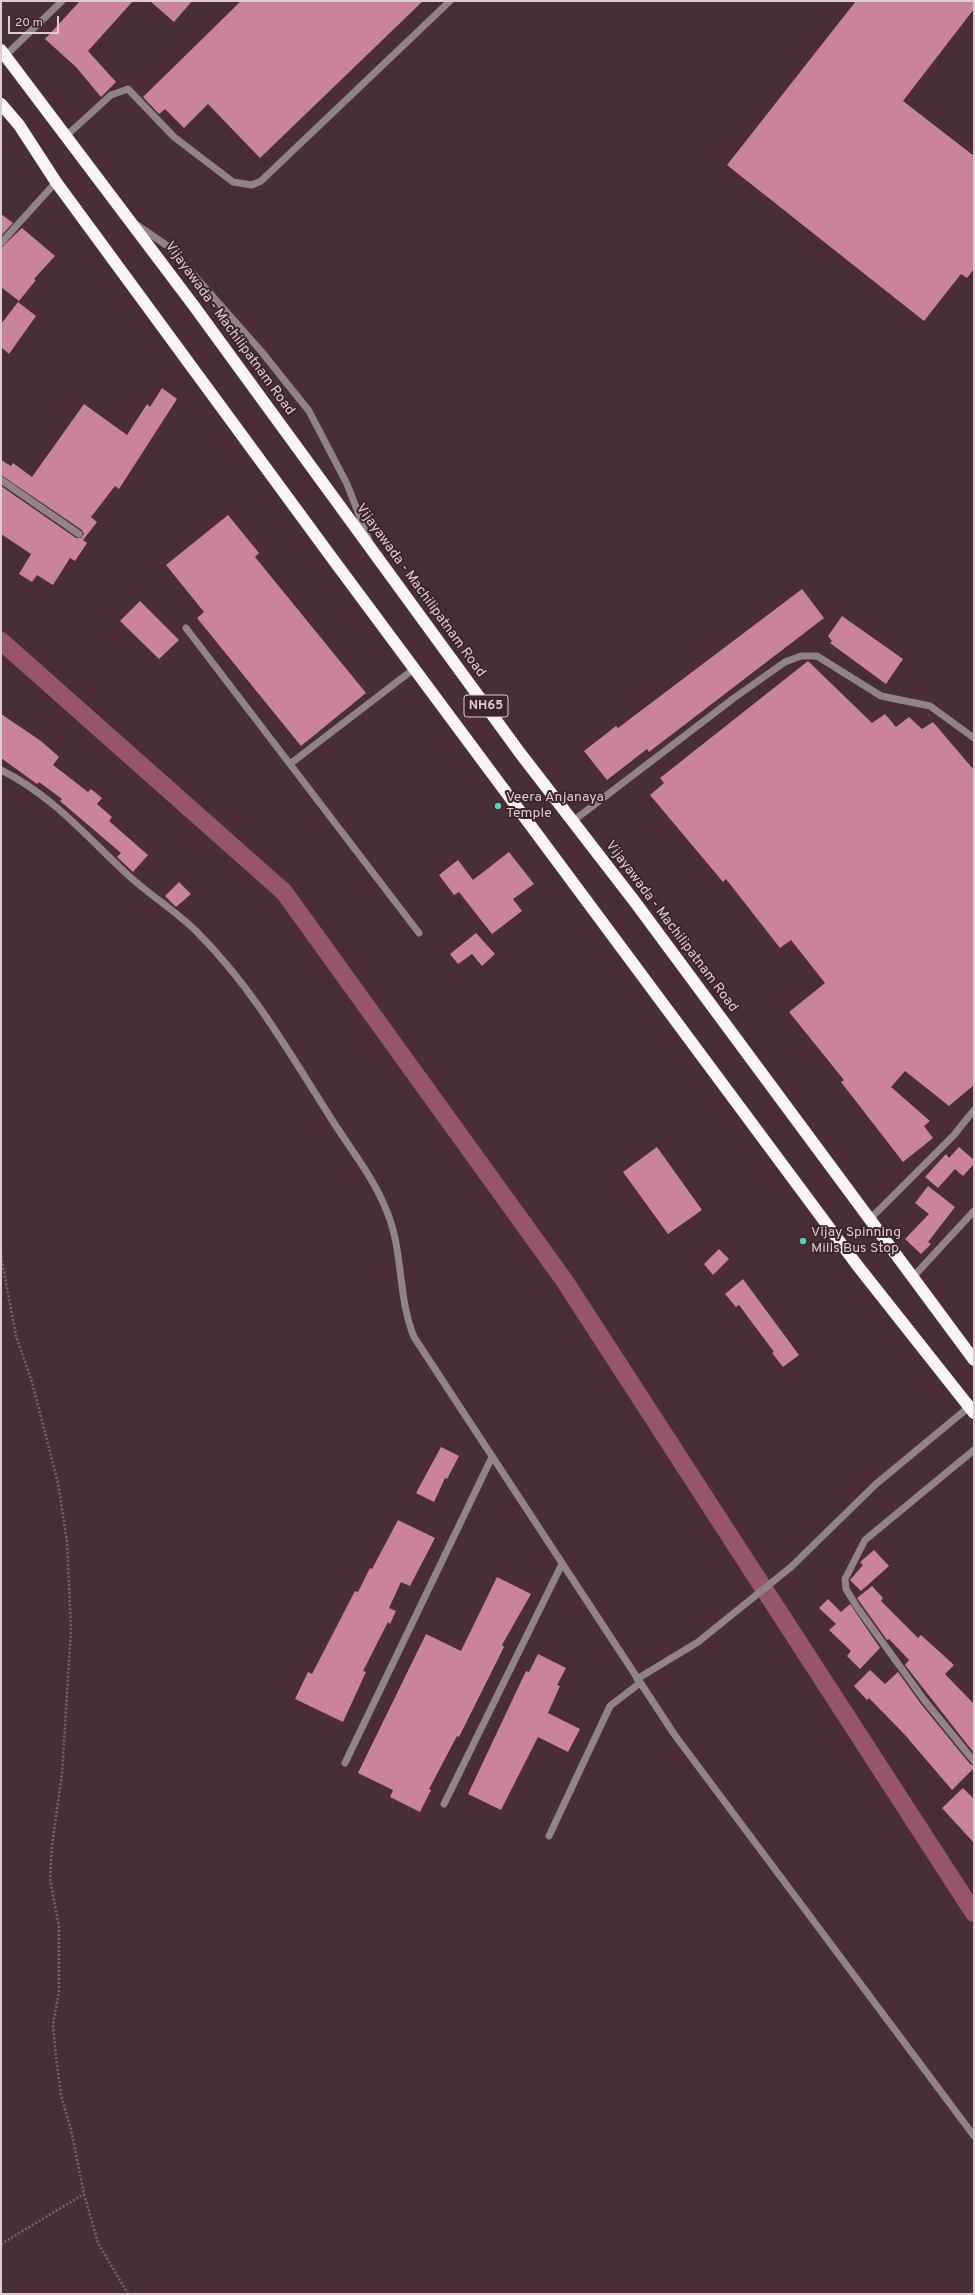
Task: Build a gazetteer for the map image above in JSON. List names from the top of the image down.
{
  "streets": {
    "highway": ["Vijayawada - Machilipatnam Road", "NH65"]
  },
  "places": ["Veera Anjanaya Temple", "Vijay Spinning Mills Bus Stop"],
  "scale_bar": "20 m"
}
